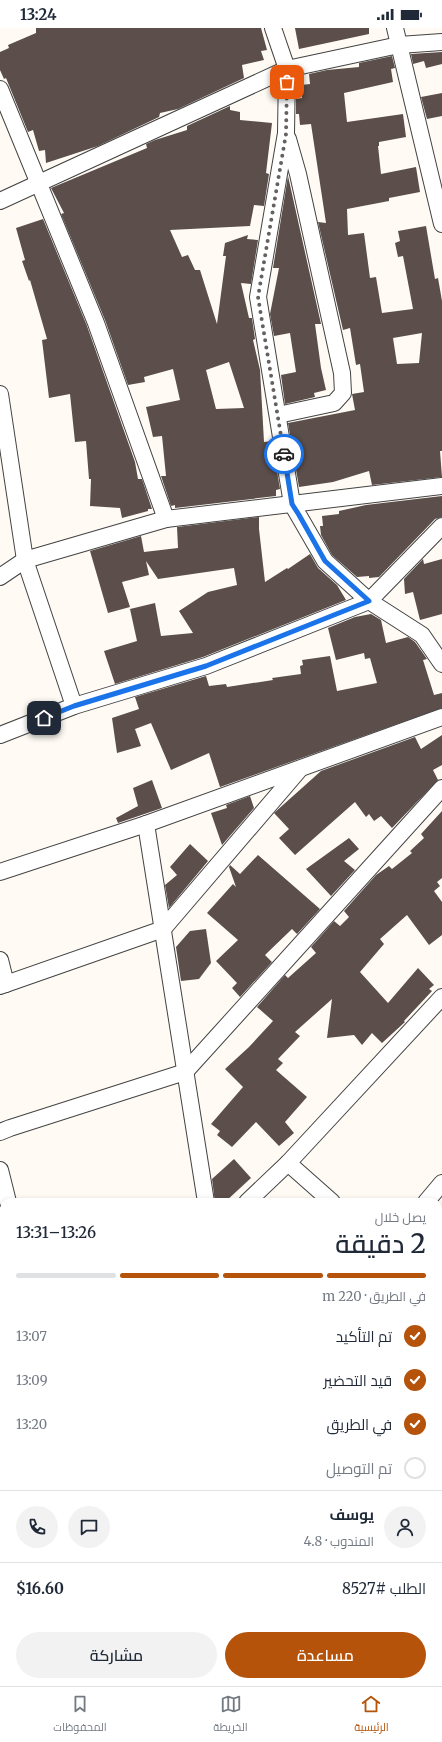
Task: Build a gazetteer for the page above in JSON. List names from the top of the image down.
{
  "page": {
    "status": "13:24",
    "heading": ["2 دقيقة", "يصل خلال", "13:26–13:31"],
    "panel": [
      "يوسف",
      "المندوب · 4.8",
      "الطلب #8527",
      "$16.60"
    ],
    "bar": "في الطريق · 220 m",
    "list": [
      ["تم التأكيد", "13:07"],
      ["قيد التحضير", "13:09"],
      ["في الطريق", "13:20"],
      "تم التوصيل"
    ],
    "buttons": ["مساعدة", "مشاركة"],
    "tabs": ["الرئيسية", "الخريطة", "المحفوظات"]
  }
}
